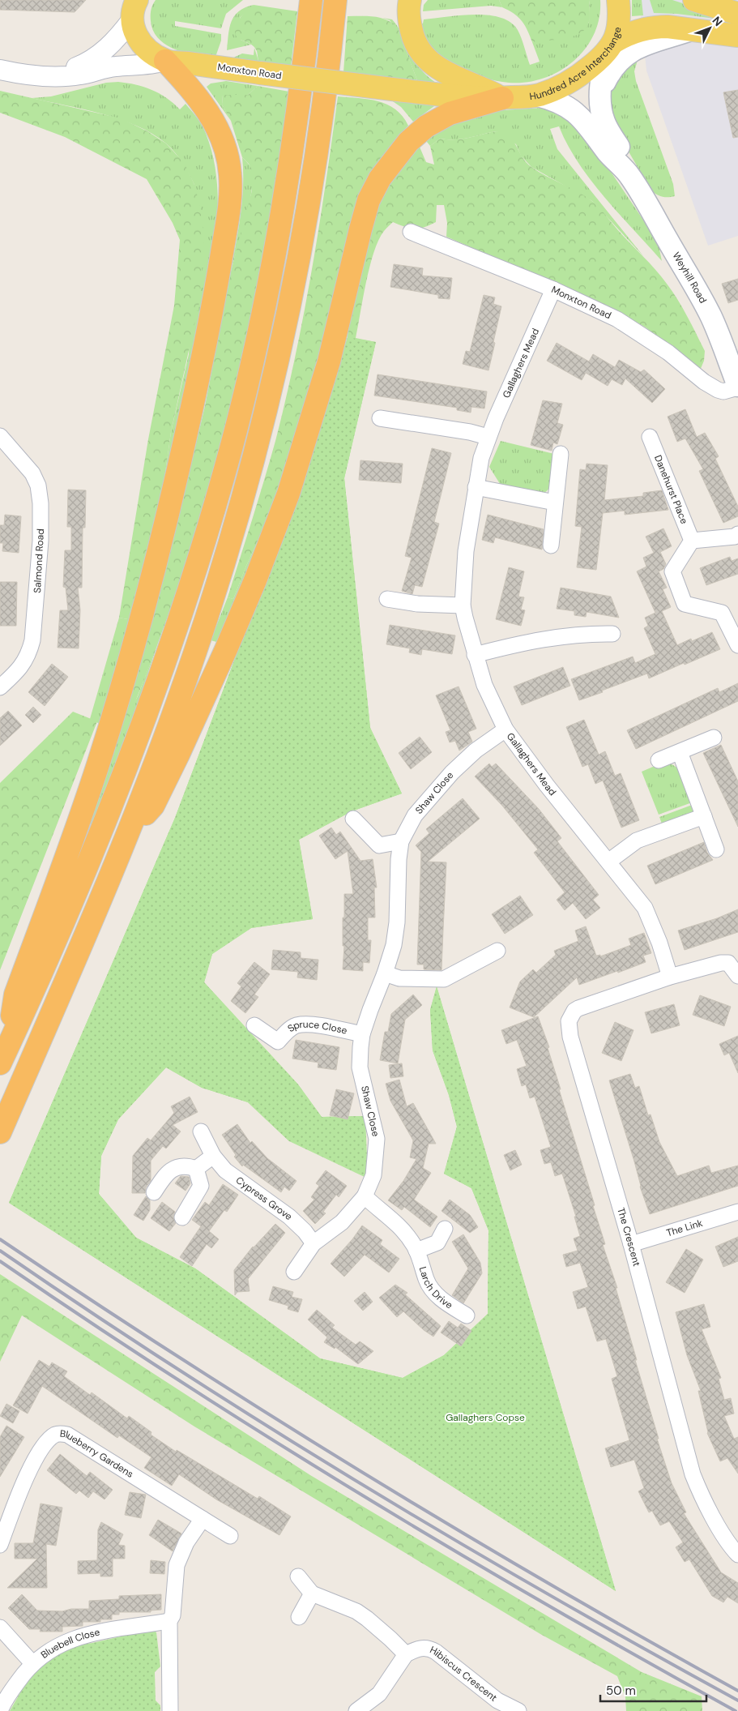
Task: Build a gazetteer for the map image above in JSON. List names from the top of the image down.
{
  "streets": {
    "main road": ["Hundred Acre Interchange", "Monxton Road", "Weyhill Road"],
    "street": [
      "Gallaghers Mead",
      "Danehurst Place",
      "Salmond Road",
      "Shaw Close",
      "Spruce Close",
      "Cypress Grove",
      "The Link",
      "The Crescent",
      "Larch Drive",
      "Blueberry Gardens",
      "Bluebell Close",
      "Hibiscus Crescent"
    ]
  },
  "crossings": [
    ["Hundred Acre Interchange", "Monxton Road"],
    ["Hundred Acre Interchange", "Weyhill Road"],
    ["Monxton Road", "Weyhill Road"],
    ["Monxton Road", "Gallaghers Mead"],
    ["Gallaghers Mead", "Shaw Close"],
    ["Gallaghers Mead", "The Crescent"],
    ["Shaw Close", "Spruce Close"],
    ["Shaw Close", "Cypress Grove"],
    ["Shaw Close", "Larch Drive"],
    ["The Link", "The Crescent"]
  ],
  "parks": ["Gallaghers Copse"],
  "scale_bar": "50 m",
  "north": "top right"
}
